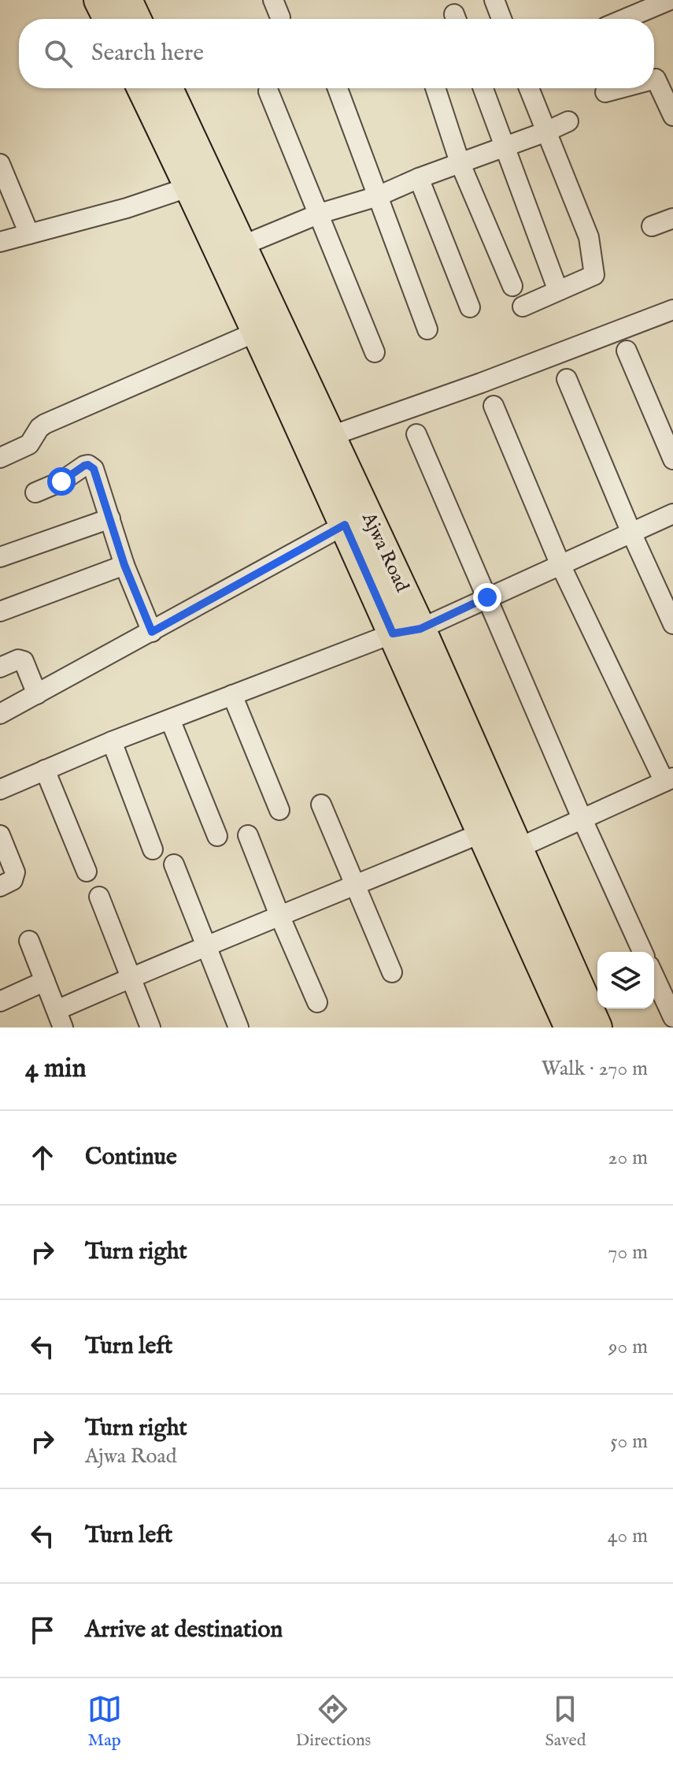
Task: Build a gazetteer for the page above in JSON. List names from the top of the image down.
{
  "streets": {
    "main road": ["Ajwa Road"]
  },
  "page": {
    "search": "Search here",
    "heading": ["4 min", "Walk · 270 m"],
    "list": [
      ["Continue", "20 m"],
      ["Turn right", "70 m"],
      ["Turn left", "90 m"],
      ["Turn right", "Ajwa Road", "50 m"],
      ["Turn left", "40 m"],
      "Arrive at destination"
    ],
    "nav": ["Map", "Directions", "Saved"]
  }
}
